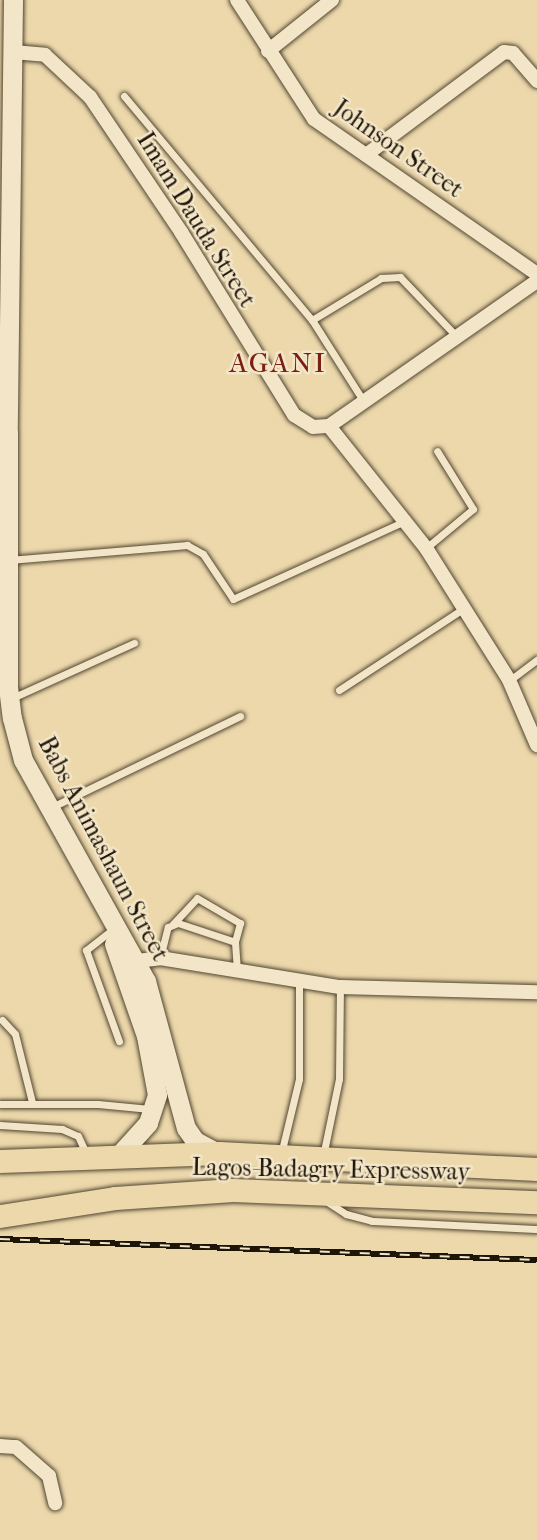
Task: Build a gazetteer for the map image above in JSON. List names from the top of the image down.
{
  "streets": {
    "highway": ["Lagos-Badagry Expressway"],
    "main road": ["Babs Animashaun Street"],
    "street": ["Johnson Street", "Imam Dauda Street"]
  },
  "crossings": [
    ["Imam Dauda Street", "Babs Animashaun Street"],
    ["Babs Animashaun Street", "Lagos-Badagry Expressway"]
  ],
  "districts": ["AGANI"]
}
